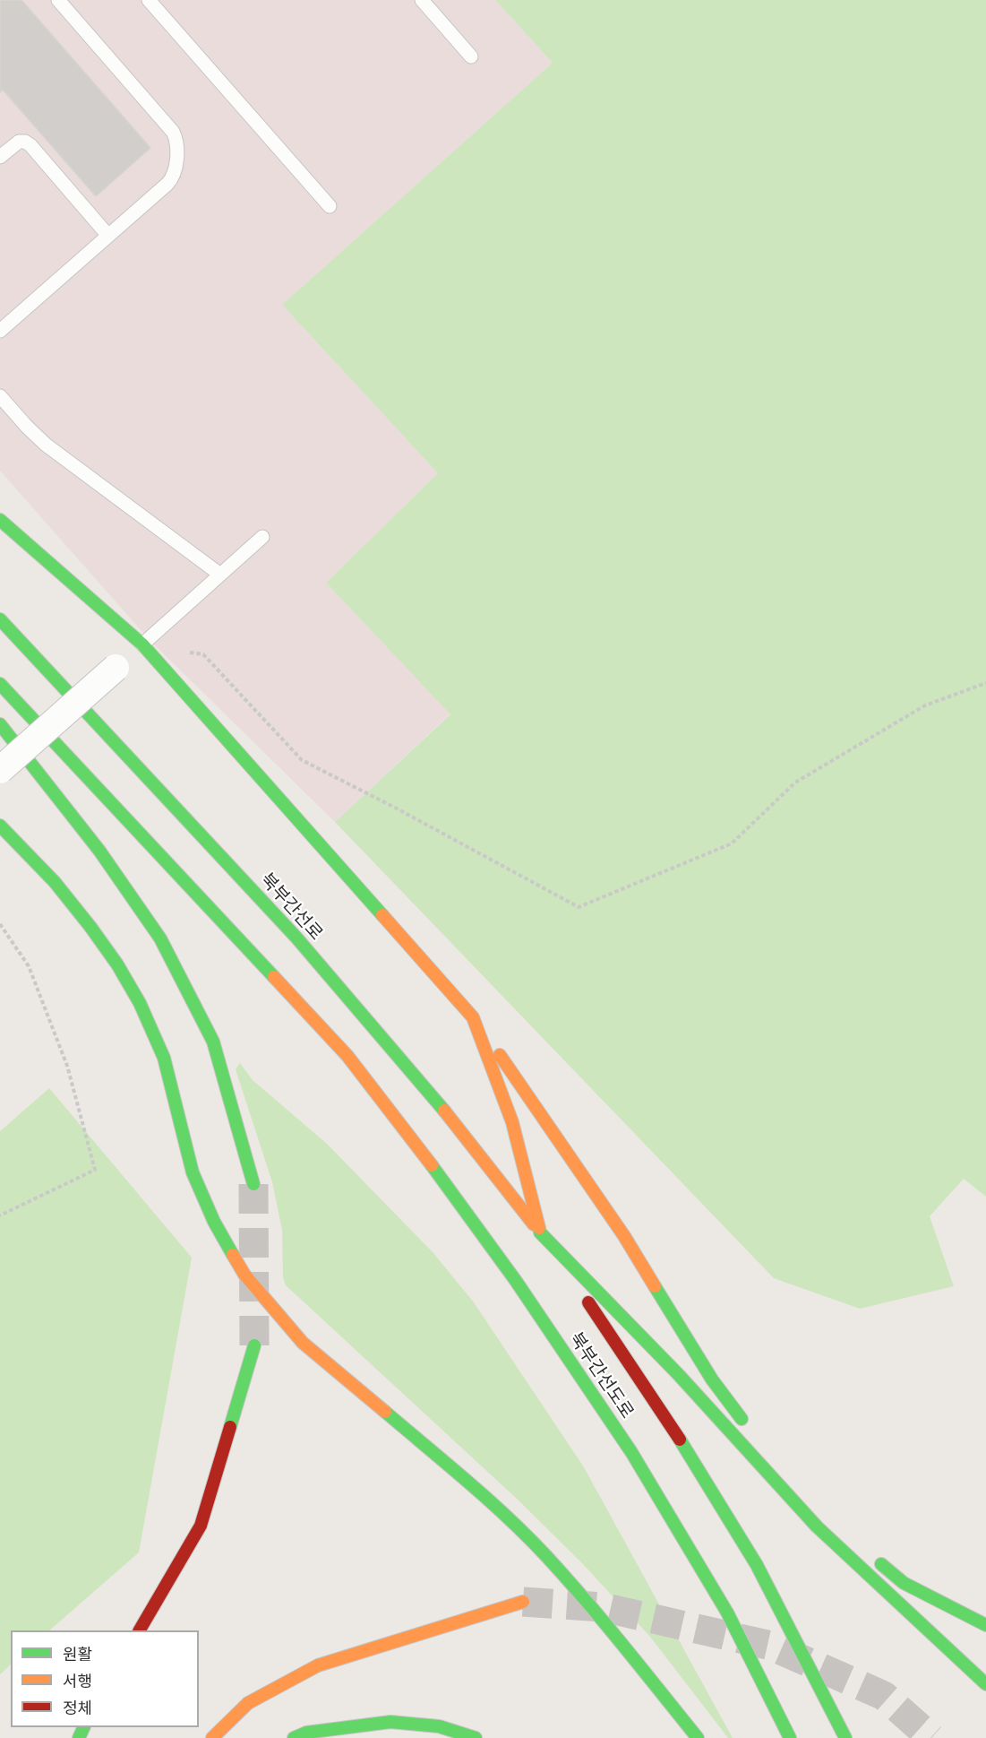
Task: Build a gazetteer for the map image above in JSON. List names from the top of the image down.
{
  "streets": {
    "highway": ["북부간선로", "북부간선도로"]
  },
  "crossings": [
    ["북부간선로", "북부간선도로"]
  ],
  "legend": ["원활", "서행", "정체"]
}
